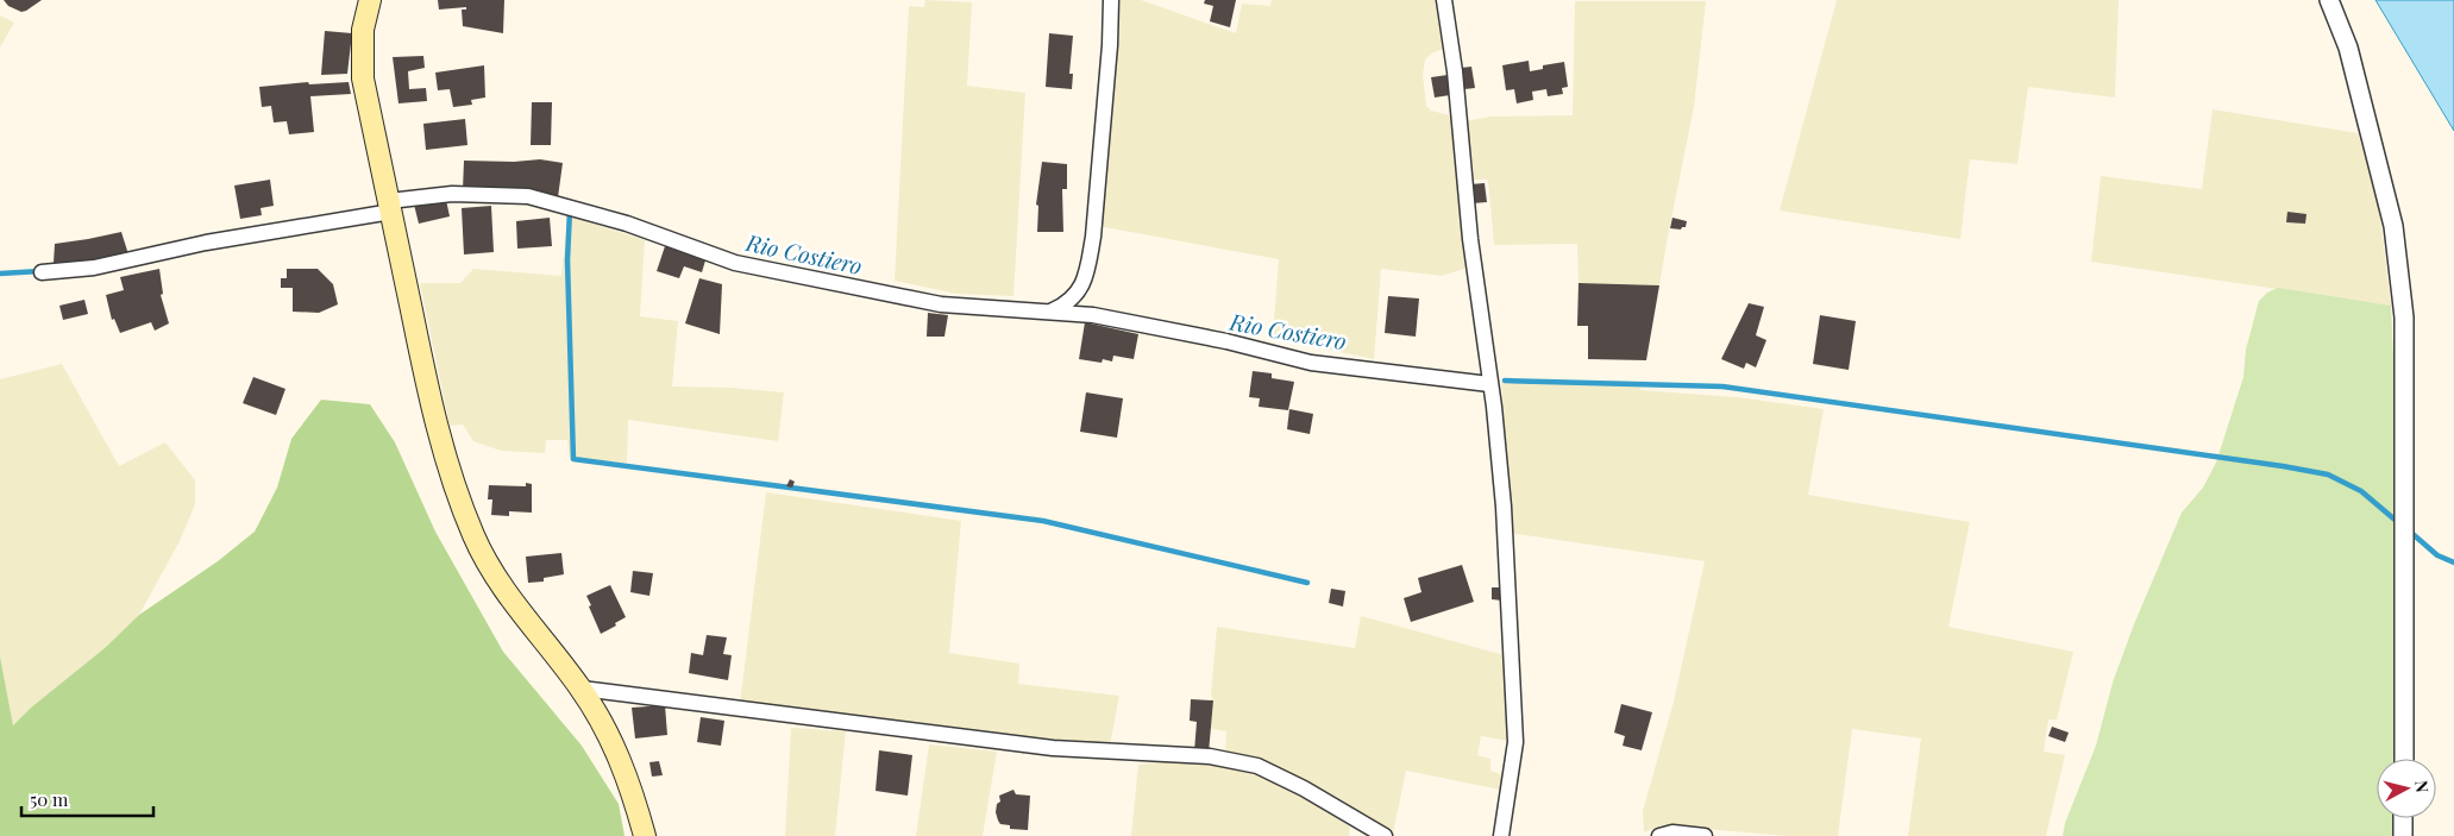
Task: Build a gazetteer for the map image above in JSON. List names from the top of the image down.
{
  "water": ["Rio Costiero"],
  "scale_bar": "50 m",
  "north": "right"
}
